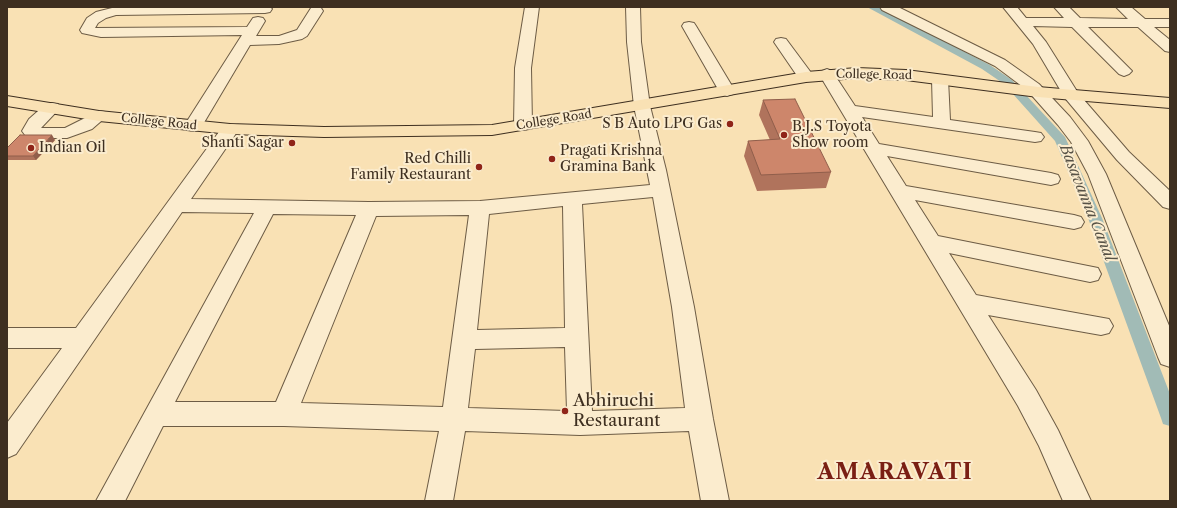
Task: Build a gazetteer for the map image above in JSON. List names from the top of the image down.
{
  "streets": {
    "main road": ["College Road"]
  },
  "districts": ["AMARAVATI"],
  "water": ["Basavanna Canal"],
  "places": [
    "S B Auto LPG Gas",
    "B.J.S Toyota Show room",
    "Shanti Sagar",
    "Indian Oil",
    "Pragati Krishna Gramina Bank",
    "Red Chilli Family Restaurant",
    "Abhiruchi Restaurant"
  ]
}
